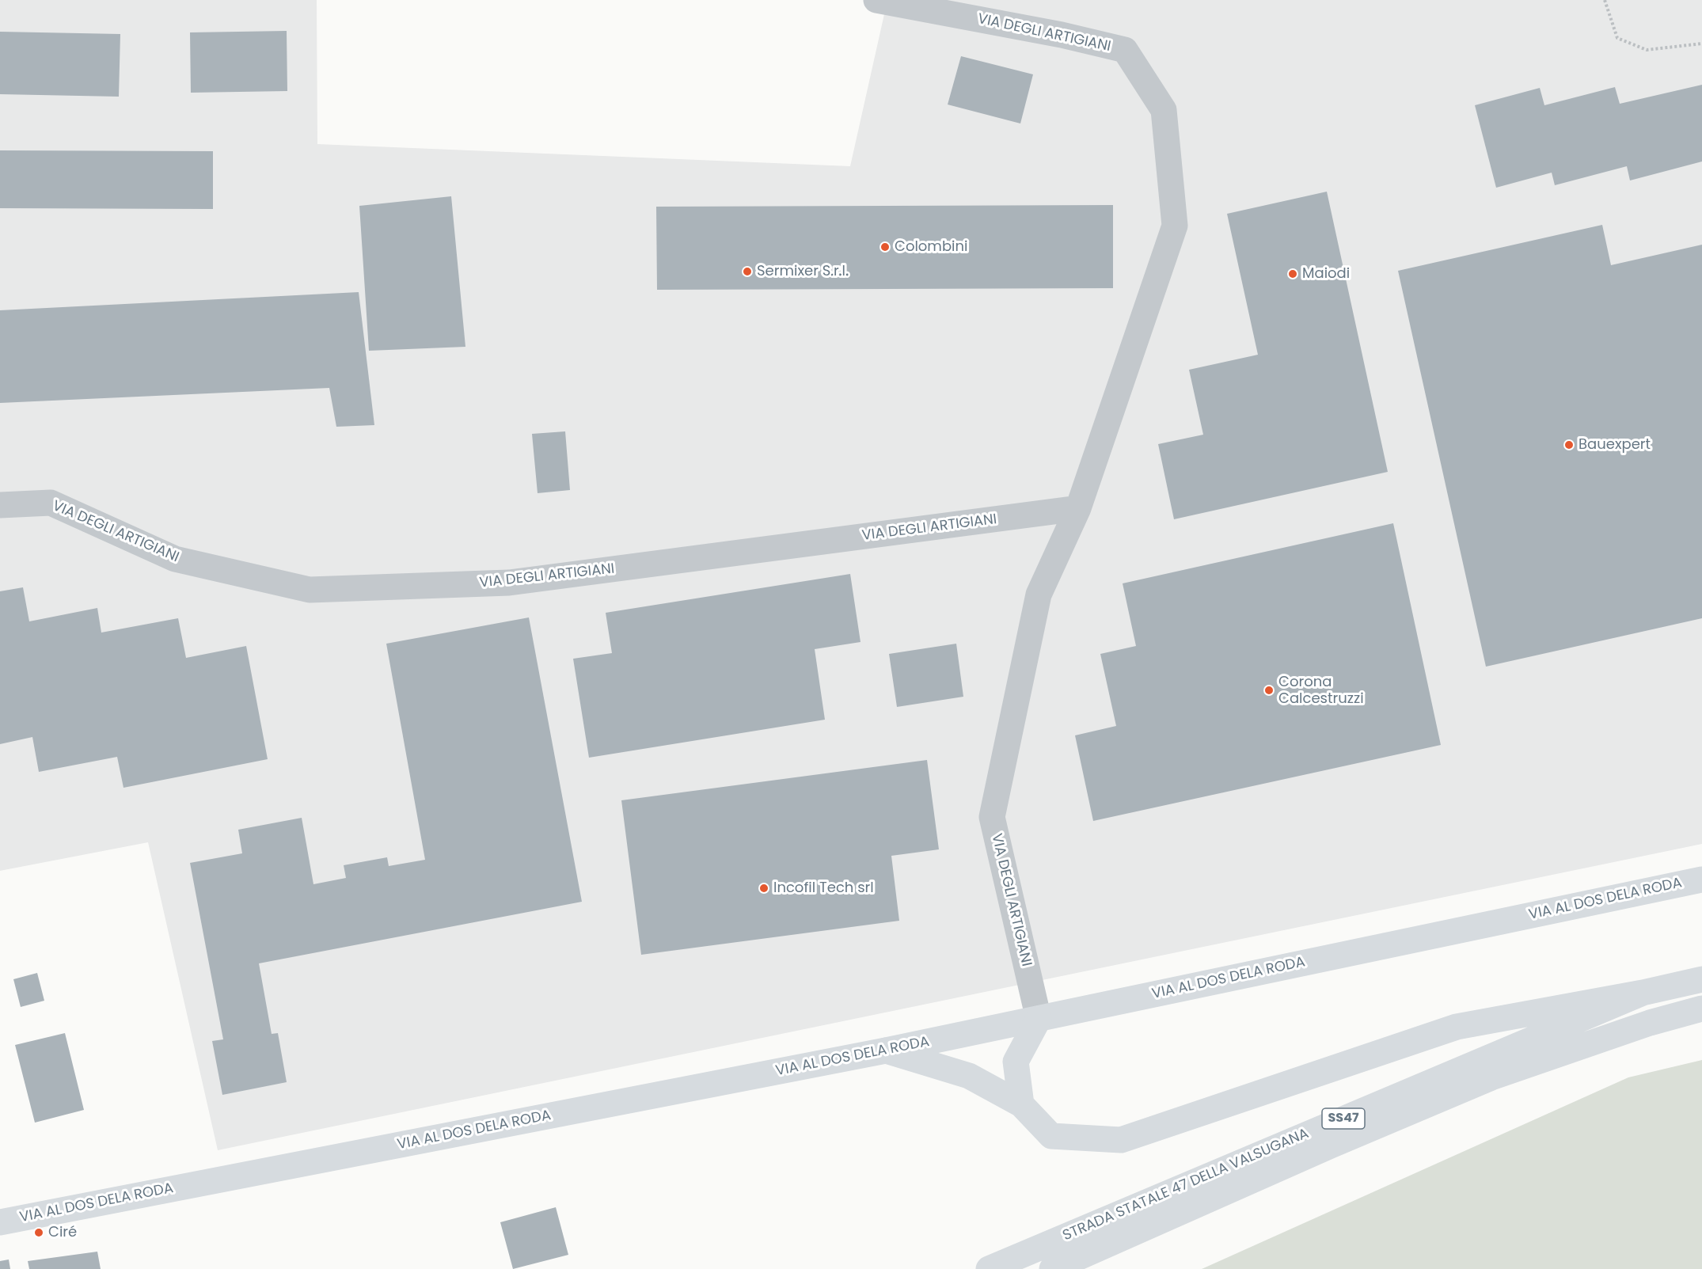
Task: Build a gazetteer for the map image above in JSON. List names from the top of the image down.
{
  "streets": {
    "main road": ["VIA AL DOS DELA RODA", "SS47", "STRADA STATALE 47 DELLA VALSUGANA"],
    "street": ["VIA DEGLI ARTIGIANI"]
  },
  "crossings": [
    ["VIA DEGLI ARTIGIANI", "VIA AL DOS DELA RODA"]
  ],
  "places": [
    "Colombini",
    "Sermixer S.r.l.",
    "Maiodi",
    "Bauexpert",
    "Corona Calcestruzzi",
    "Incofil Tech srl",
    "Ciré"
  ]
}
